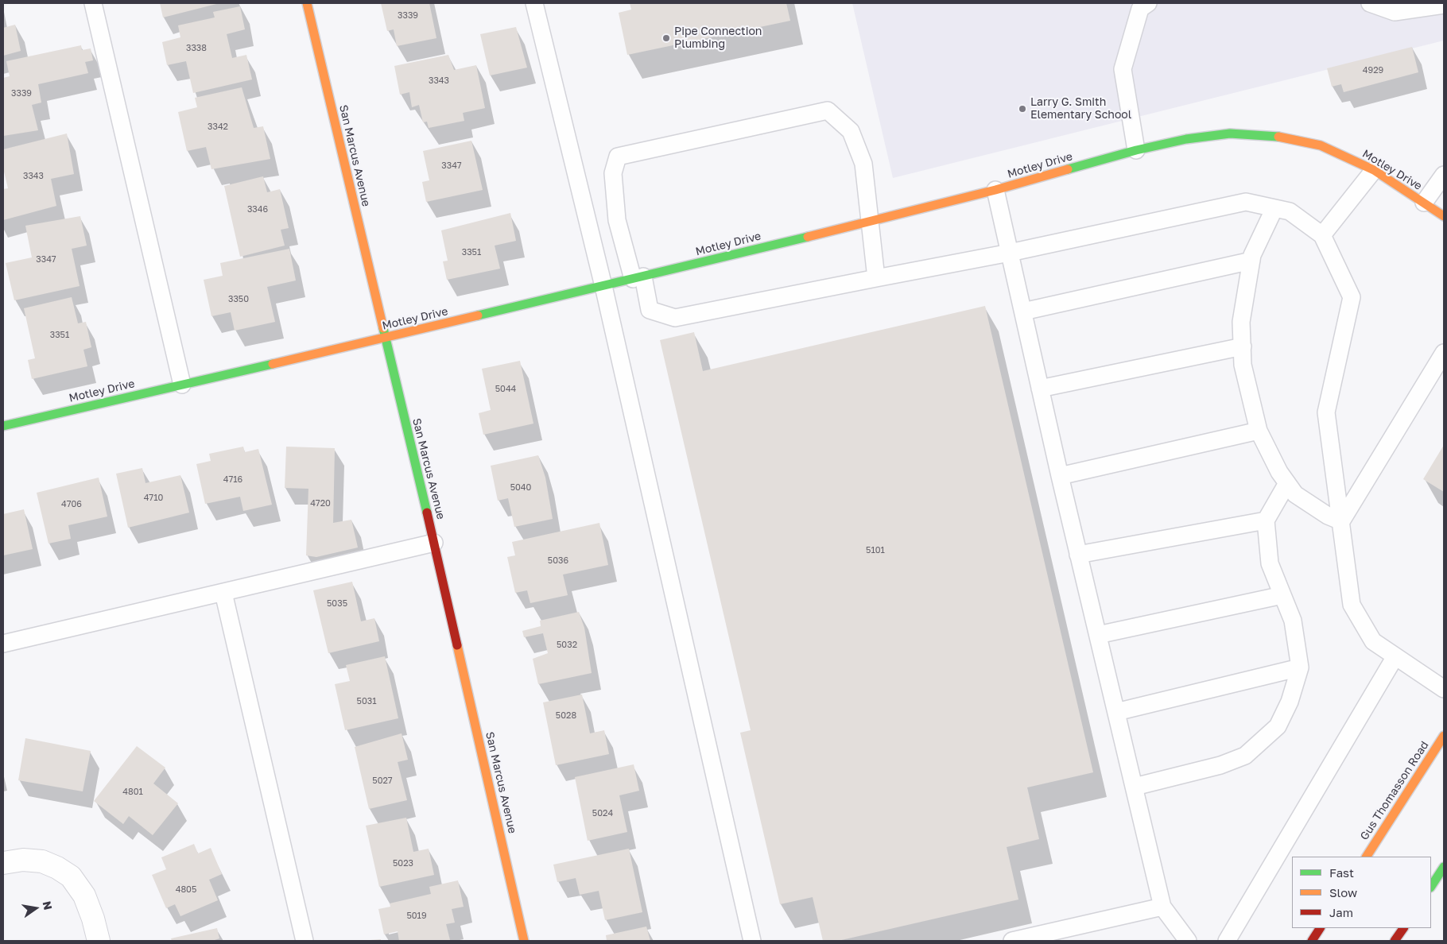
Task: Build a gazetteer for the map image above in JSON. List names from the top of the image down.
{
  "streets": {
    "street": ["San Marcus Avenue", "Motley Drive", "Gus Thomasson Road"]
  },
  "crossings": [
    ["San Marcus Avenue", "Motley Drive"]
  ],
  "places": ["Pipe Connection Plumbing", "Larry G. Smith Elementary School"],
  "house_numbers": [
    "3339",
    "3338",
    "4929",
    "3343",
    "3339",
    "3342",
    "3347",
    "3343",
    "3346",
    "3351",
    "3347",
    "3350",
    "3351",
    "5044",
    "4716",
    "5040",
    "4710",
    "4720",
    "4706",
    "5101",
    "5036",
    "5035",
    "5032",
    "5031",
    "5028",
    "5027",
    "4801",
    "5024",
    "5023",
    "4805",
    "5019"
  ],
  "legend": ["Fast", "Slow", "Jam"],
  "north": "right"
}
